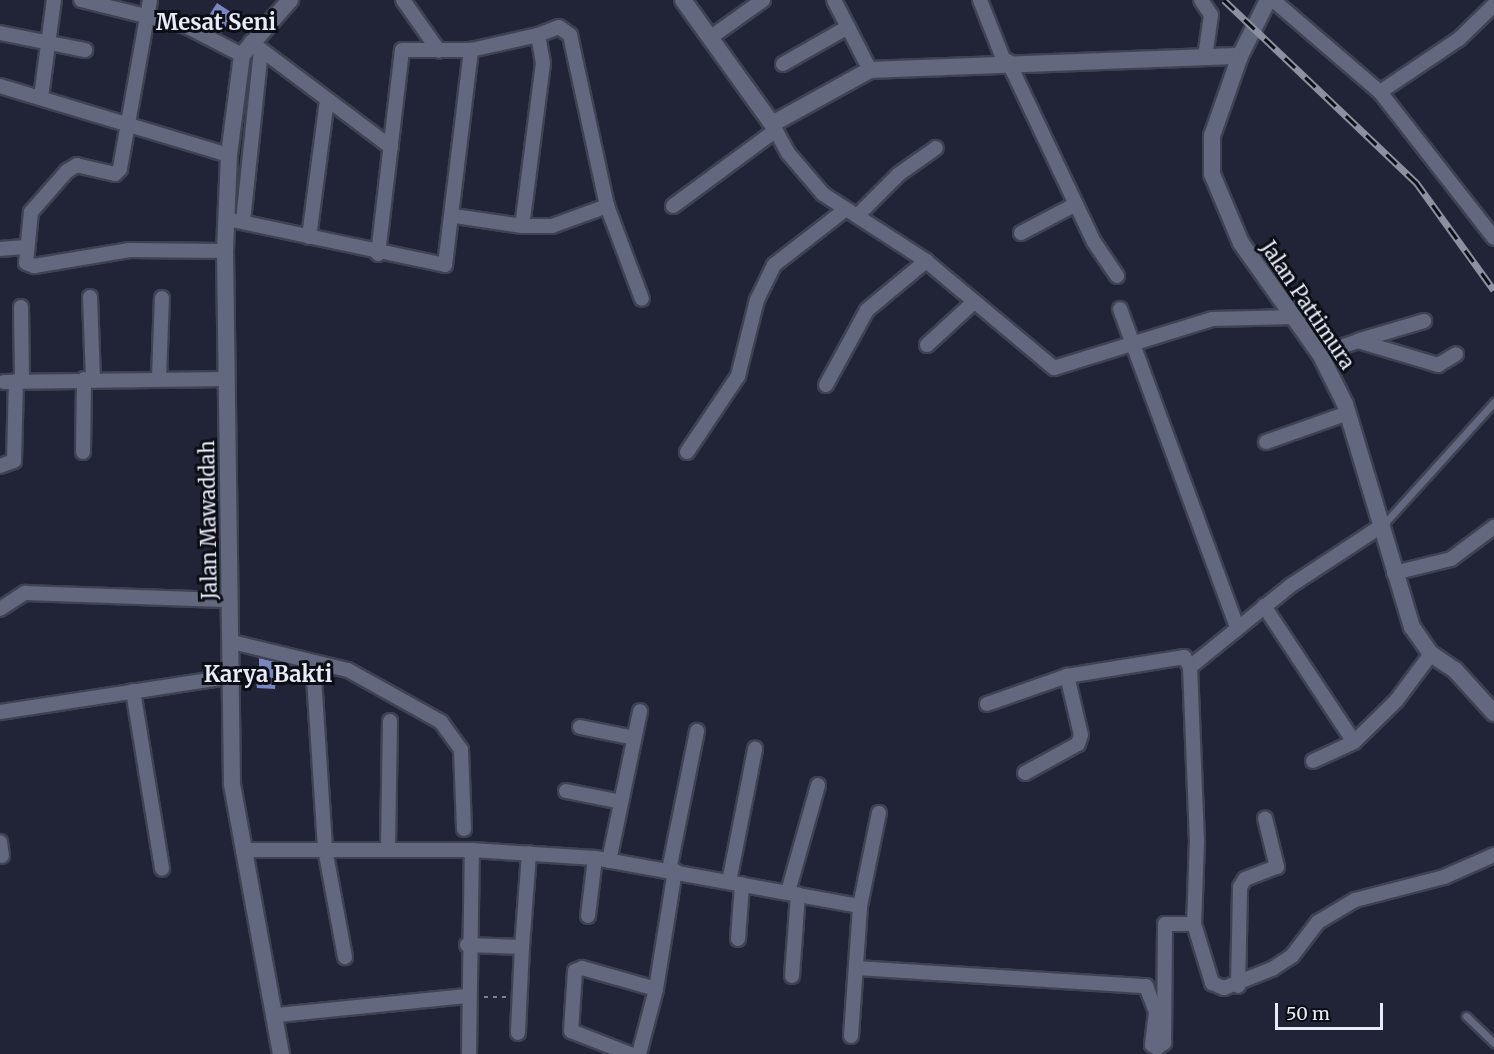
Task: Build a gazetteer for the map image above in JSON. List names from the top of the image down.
{
  "streets": {
    "street": ["Jalan Pattimura", "Jalan Mawaddah"]
  },
  "districts": ["Mesat Seni", "Karya Bakti"],
  "scale_bar": "50 m"
}
